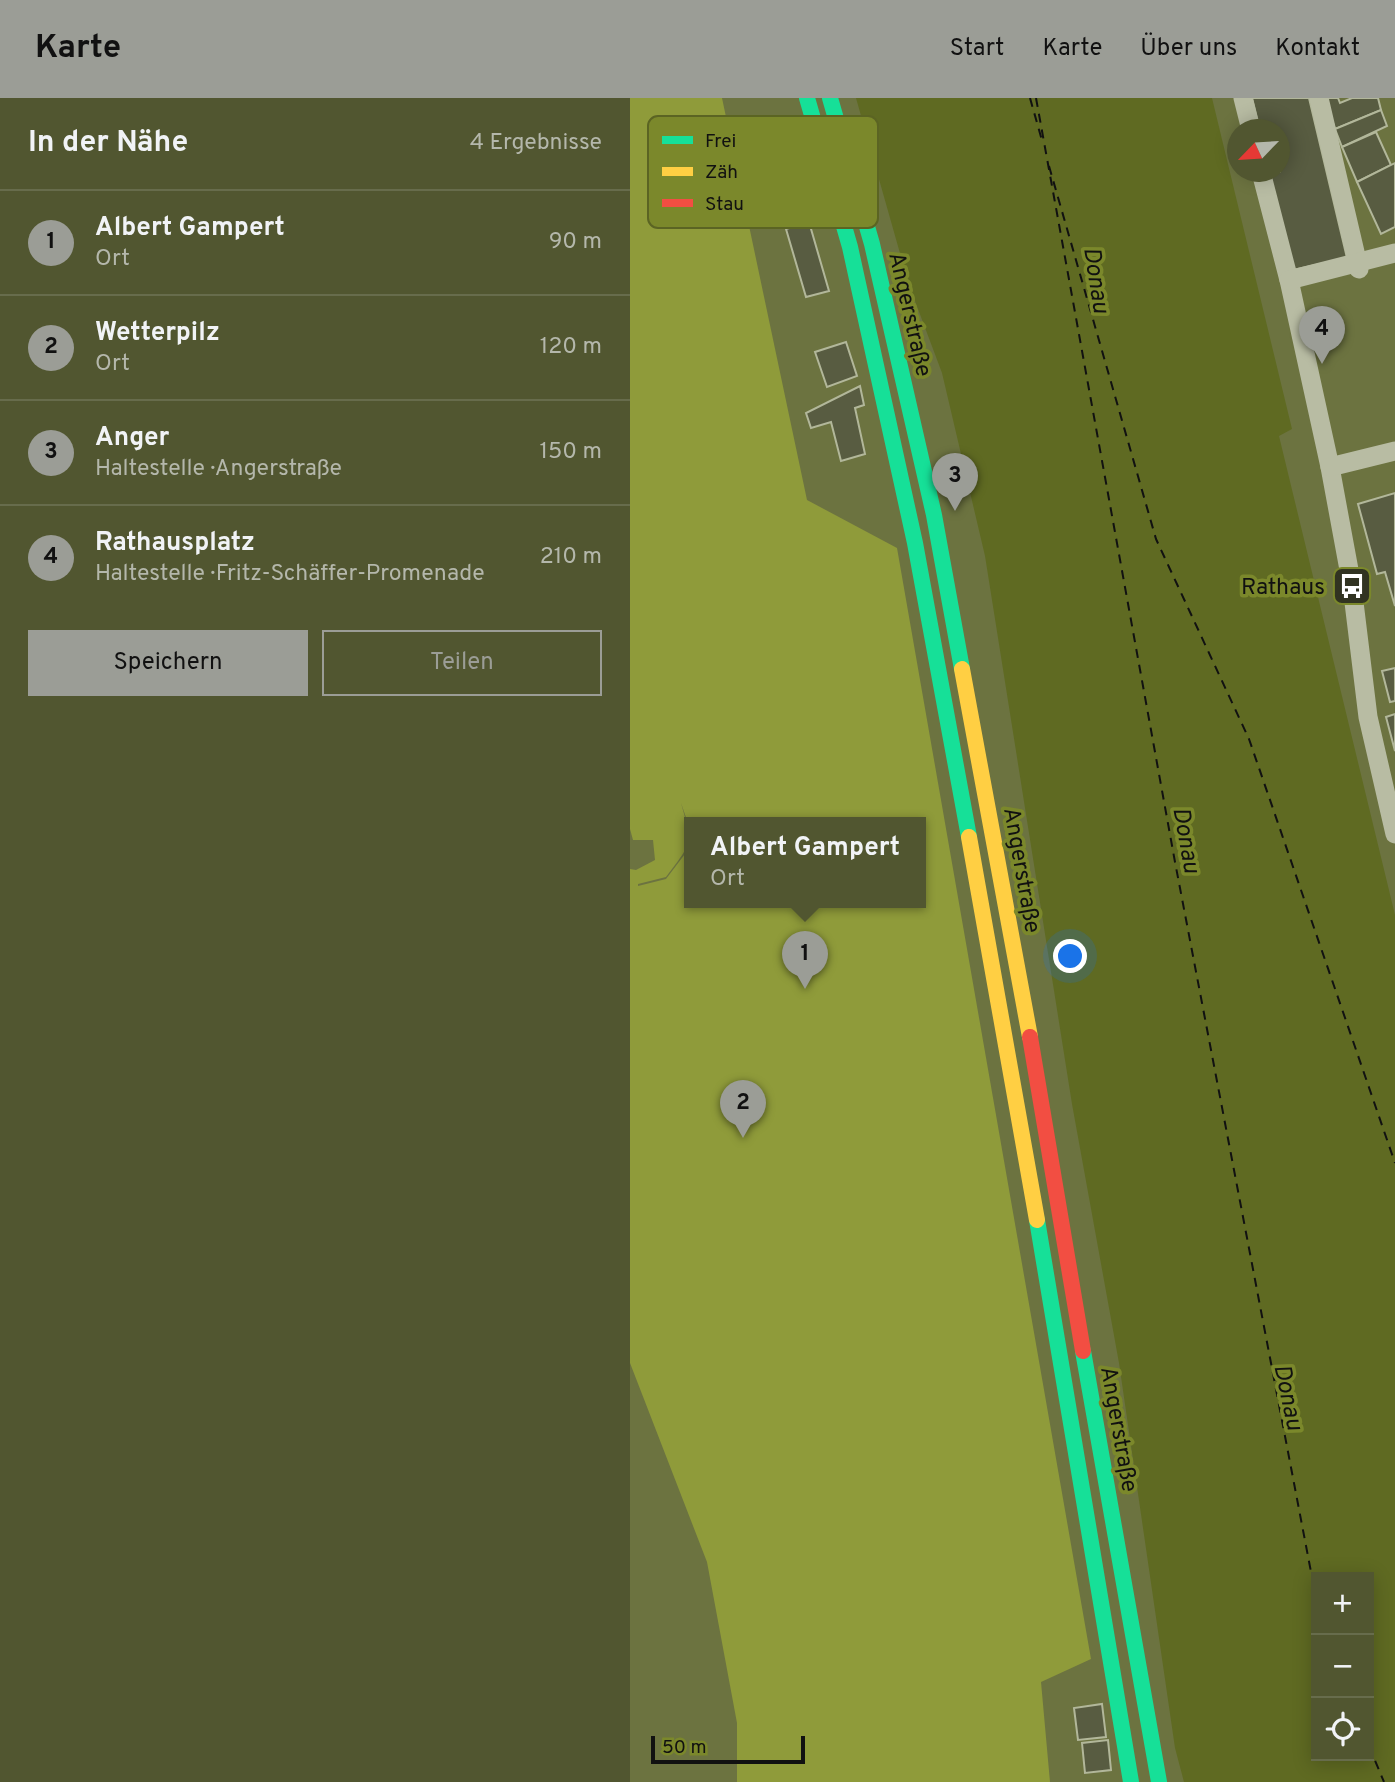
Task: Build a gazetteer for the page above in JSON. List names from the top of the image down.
{
  "streets": {
    "main road": ["Angerstraße"]
  },
  "water": ["Donau"],
  "places": {
    "bus stop": ["Rathaus"]
  },
  "legend": ["Frei", "Zäh", "Stau"],
  "scale_bar": "50 m",
  "north": "bottom left",
  "page": {
    "header": "Karte",
    "nav": [
      "Start",
      "Karte",
      "Über uns",
      "Kontakt"
    ],
    "heading": ["In der Nähe", "4 Ergebnisse"],
    "list": [
      {
        "mark": "1",
        "name": "Albert Gampert",
        "note": "Ort",
        "value": "90 m"
      },
      {
        "mark": "2",
        "name": "Wetterpilz",
        "note": "Ort",
        "value": "120 m"
      },
      {
        "mark": "3",
        "name": "Anger",
        "note": "Haltestelle · Angerstraße",
        "value": "150 m"
      },
      {
        "mark": "4",
        "name": "Rathausplatz",
        "note": "Haltestelle · Fritz-Schäffer-Promenade",
        "value": "210 m"
      }
    ],
    "pins": [
      "4",
      "3",
      "1",
      "2"
    ],
    "buttons": ["Speichern", "Teilen"],
    "popup": ["Albert Gampert", "Ort"],
    "map_buttons": ["+", "−"],
    "scale": "50 m"
  }
}
